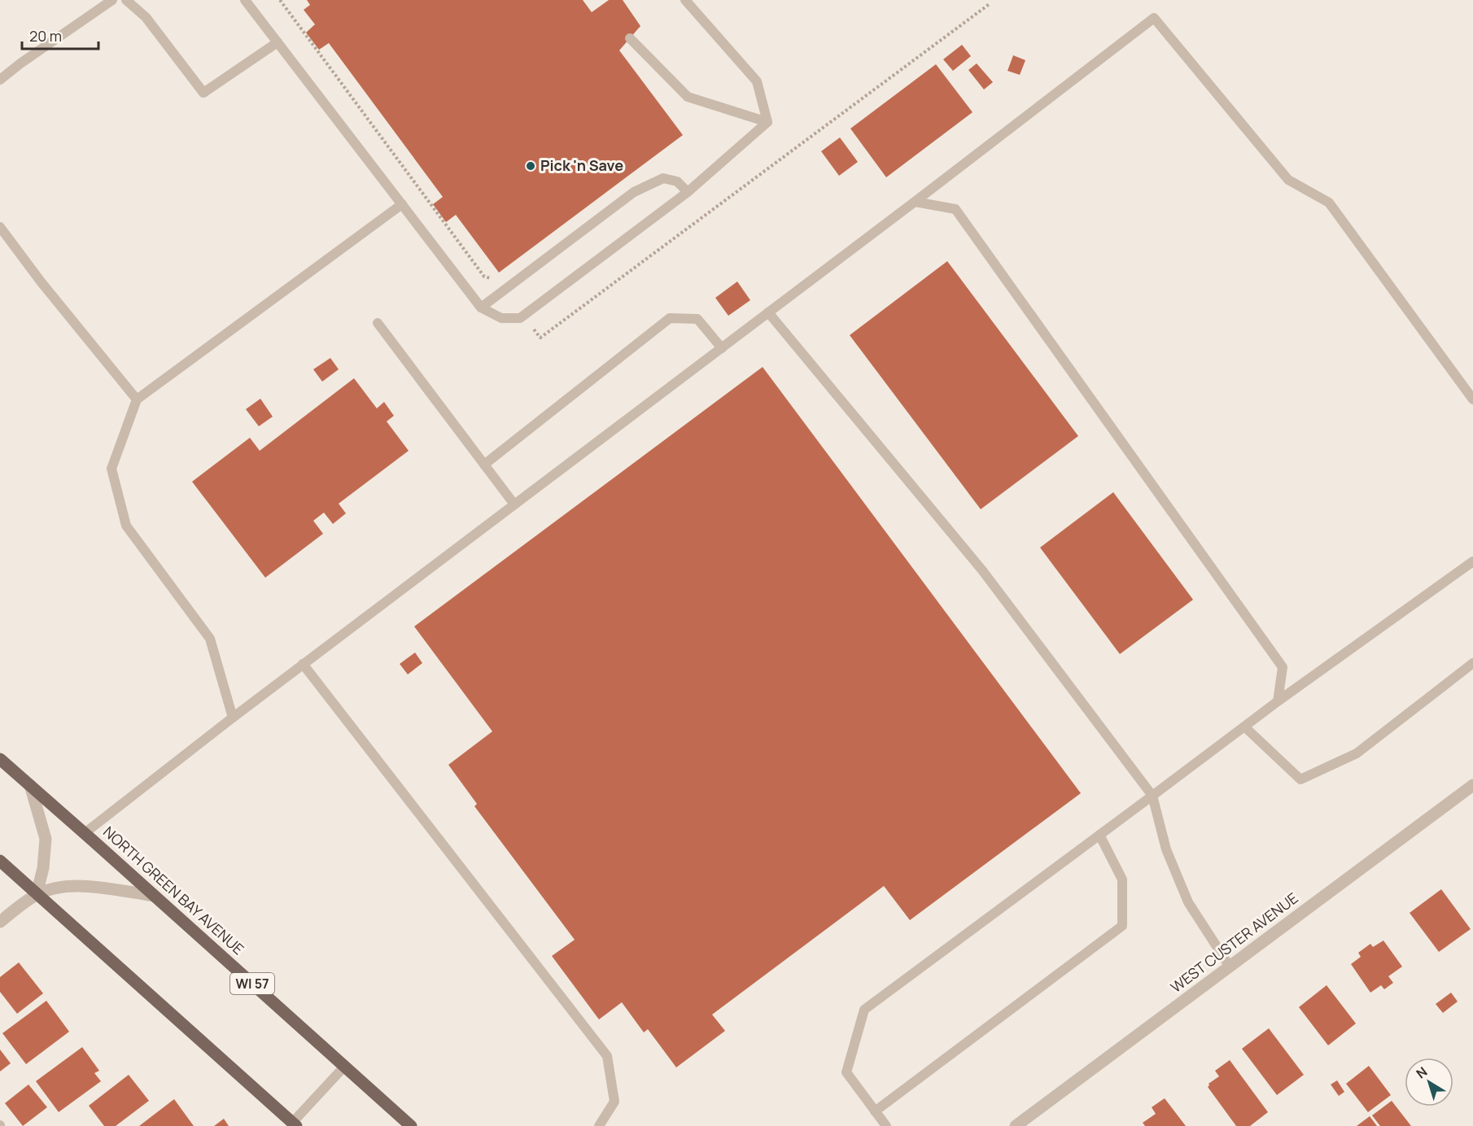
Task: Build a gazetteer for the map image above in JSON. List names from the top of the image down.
{
  "streets": {
    "main road": ["NORTH GREEN BAY AVENUE", "WI 57"],
    "street": ["WEST CUSTER AVENUE"]
  },
  "places": ["Pick 'n Save"],
  "scale_bar": "20 m",
  "north": "top left"
}
